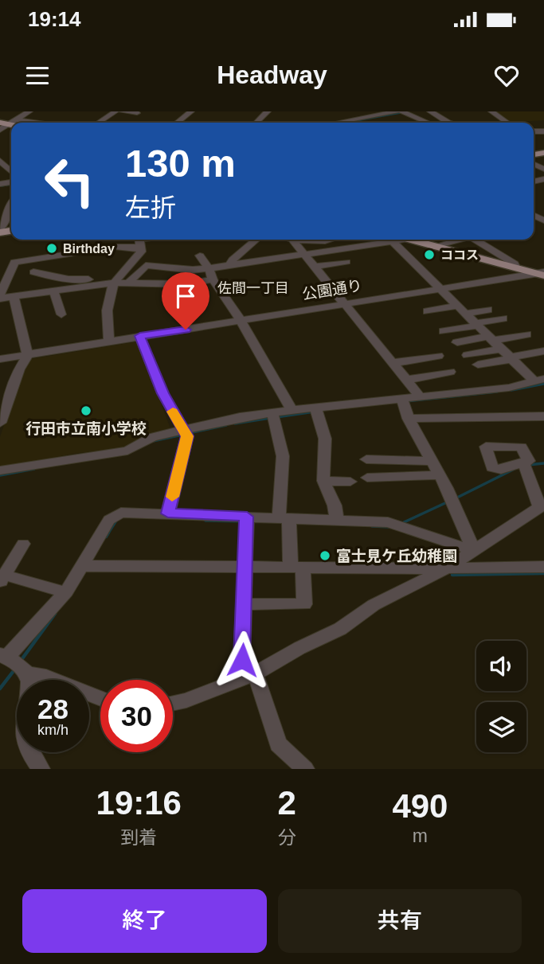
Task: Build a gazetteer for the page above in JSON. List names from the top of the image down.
{
  "streets": {
    "street": ["公園通り"]
  },
  "districts": ["佐間一丁目"],
  "places": [
    "Birthday",
    "ココス",
    "行田市立南小学校",
    "富士見ケ丘幼稚園"
  ],
  "page": {
    "status": "19:14",
    "header": "Headway",
    "turn": ["130 m", "左折"],
    "speed": "28 km/h",
    "limit": "30",
    "eta": [
      "19:16",
      "到着",
      "2",
      "分",
      "490",
      "m"
    ],
    "buttons": ["終了", "共有"]
  }
}
